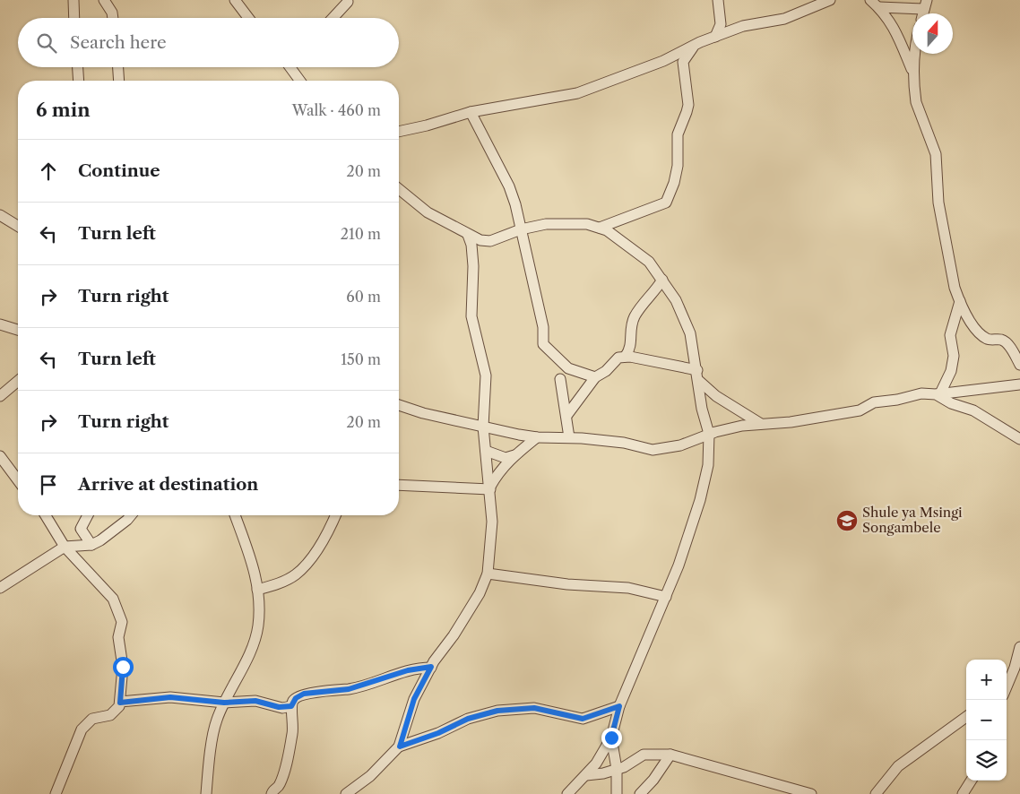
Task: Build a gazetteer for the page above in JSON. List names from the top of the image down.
{
  "places": {
    "school or university": ["Shule ya Msingi Songambele"]
  },
  "north": "top",
  "page": {
    "search": "Search here",
    "heading": ["6 min", "Walk · 460 m"],
    "list": [
      ["Continue", "20 m"],
      ["Turn left", "210 m"],
      ["Turn right", "60 m"],
      ["Turn left", "150 m"],
      ["Turn right", "20 m"],
      "Arrive at destination"
    ],
    "map_buttons": ["+", "−"]
  }
}
